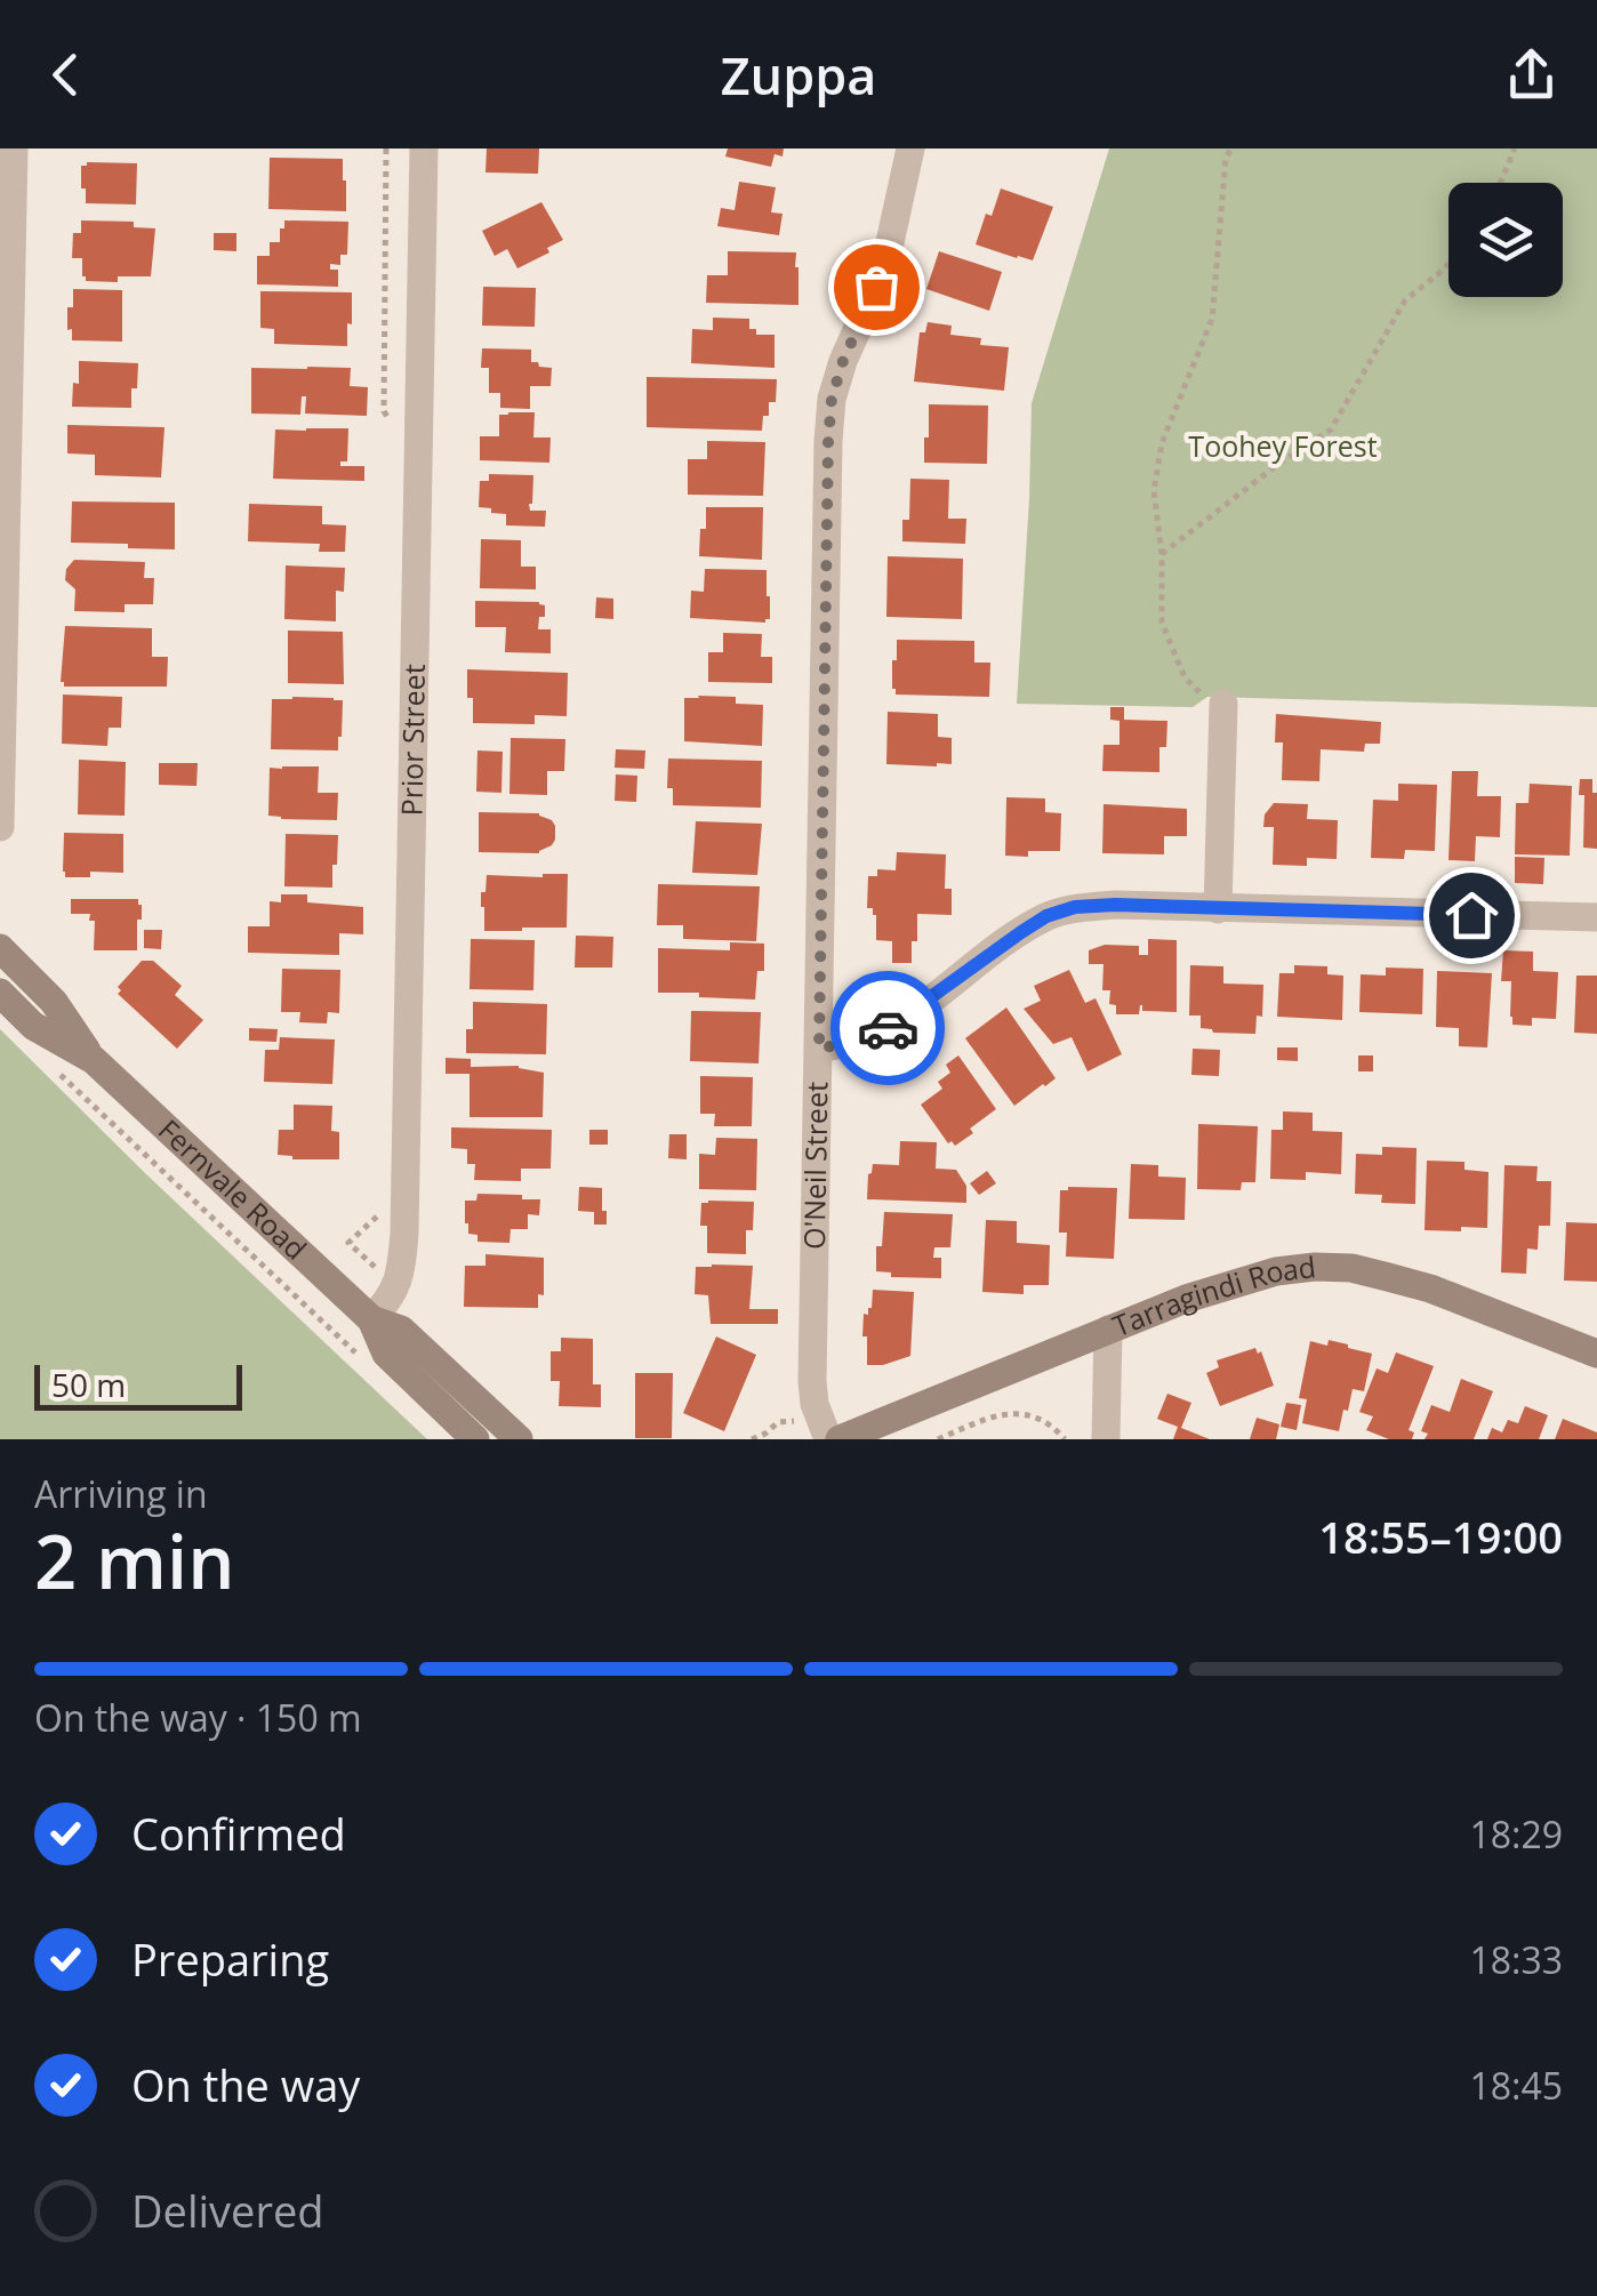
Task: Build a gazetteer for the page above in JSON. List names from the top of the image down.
{
  "streets": {
    "street": [
      "Prior Street",
      "O'Neil Street",
      "Fernvale Road",
      "Tarragindi Road"
    ]
  },
  "crossings": [
    ["Prior Street", "Fernvale Road"]
  ],
  "parks": ["Toohey Forest"],
  "scale_bar": "50 m",
  "page": {
    "header": "Zuppa",
    "scale": "50 m",
    "heading": ["2 min", "Arriving in", "18:55–19:00"],
    "bar": "On the way · 150 m",
    "list": [
      ["Confirmed", "18:29"],
      ["Preparing", "18:33"],
      ["On the way", "18:45"],
      "Delivered"
    ]
  }
}
